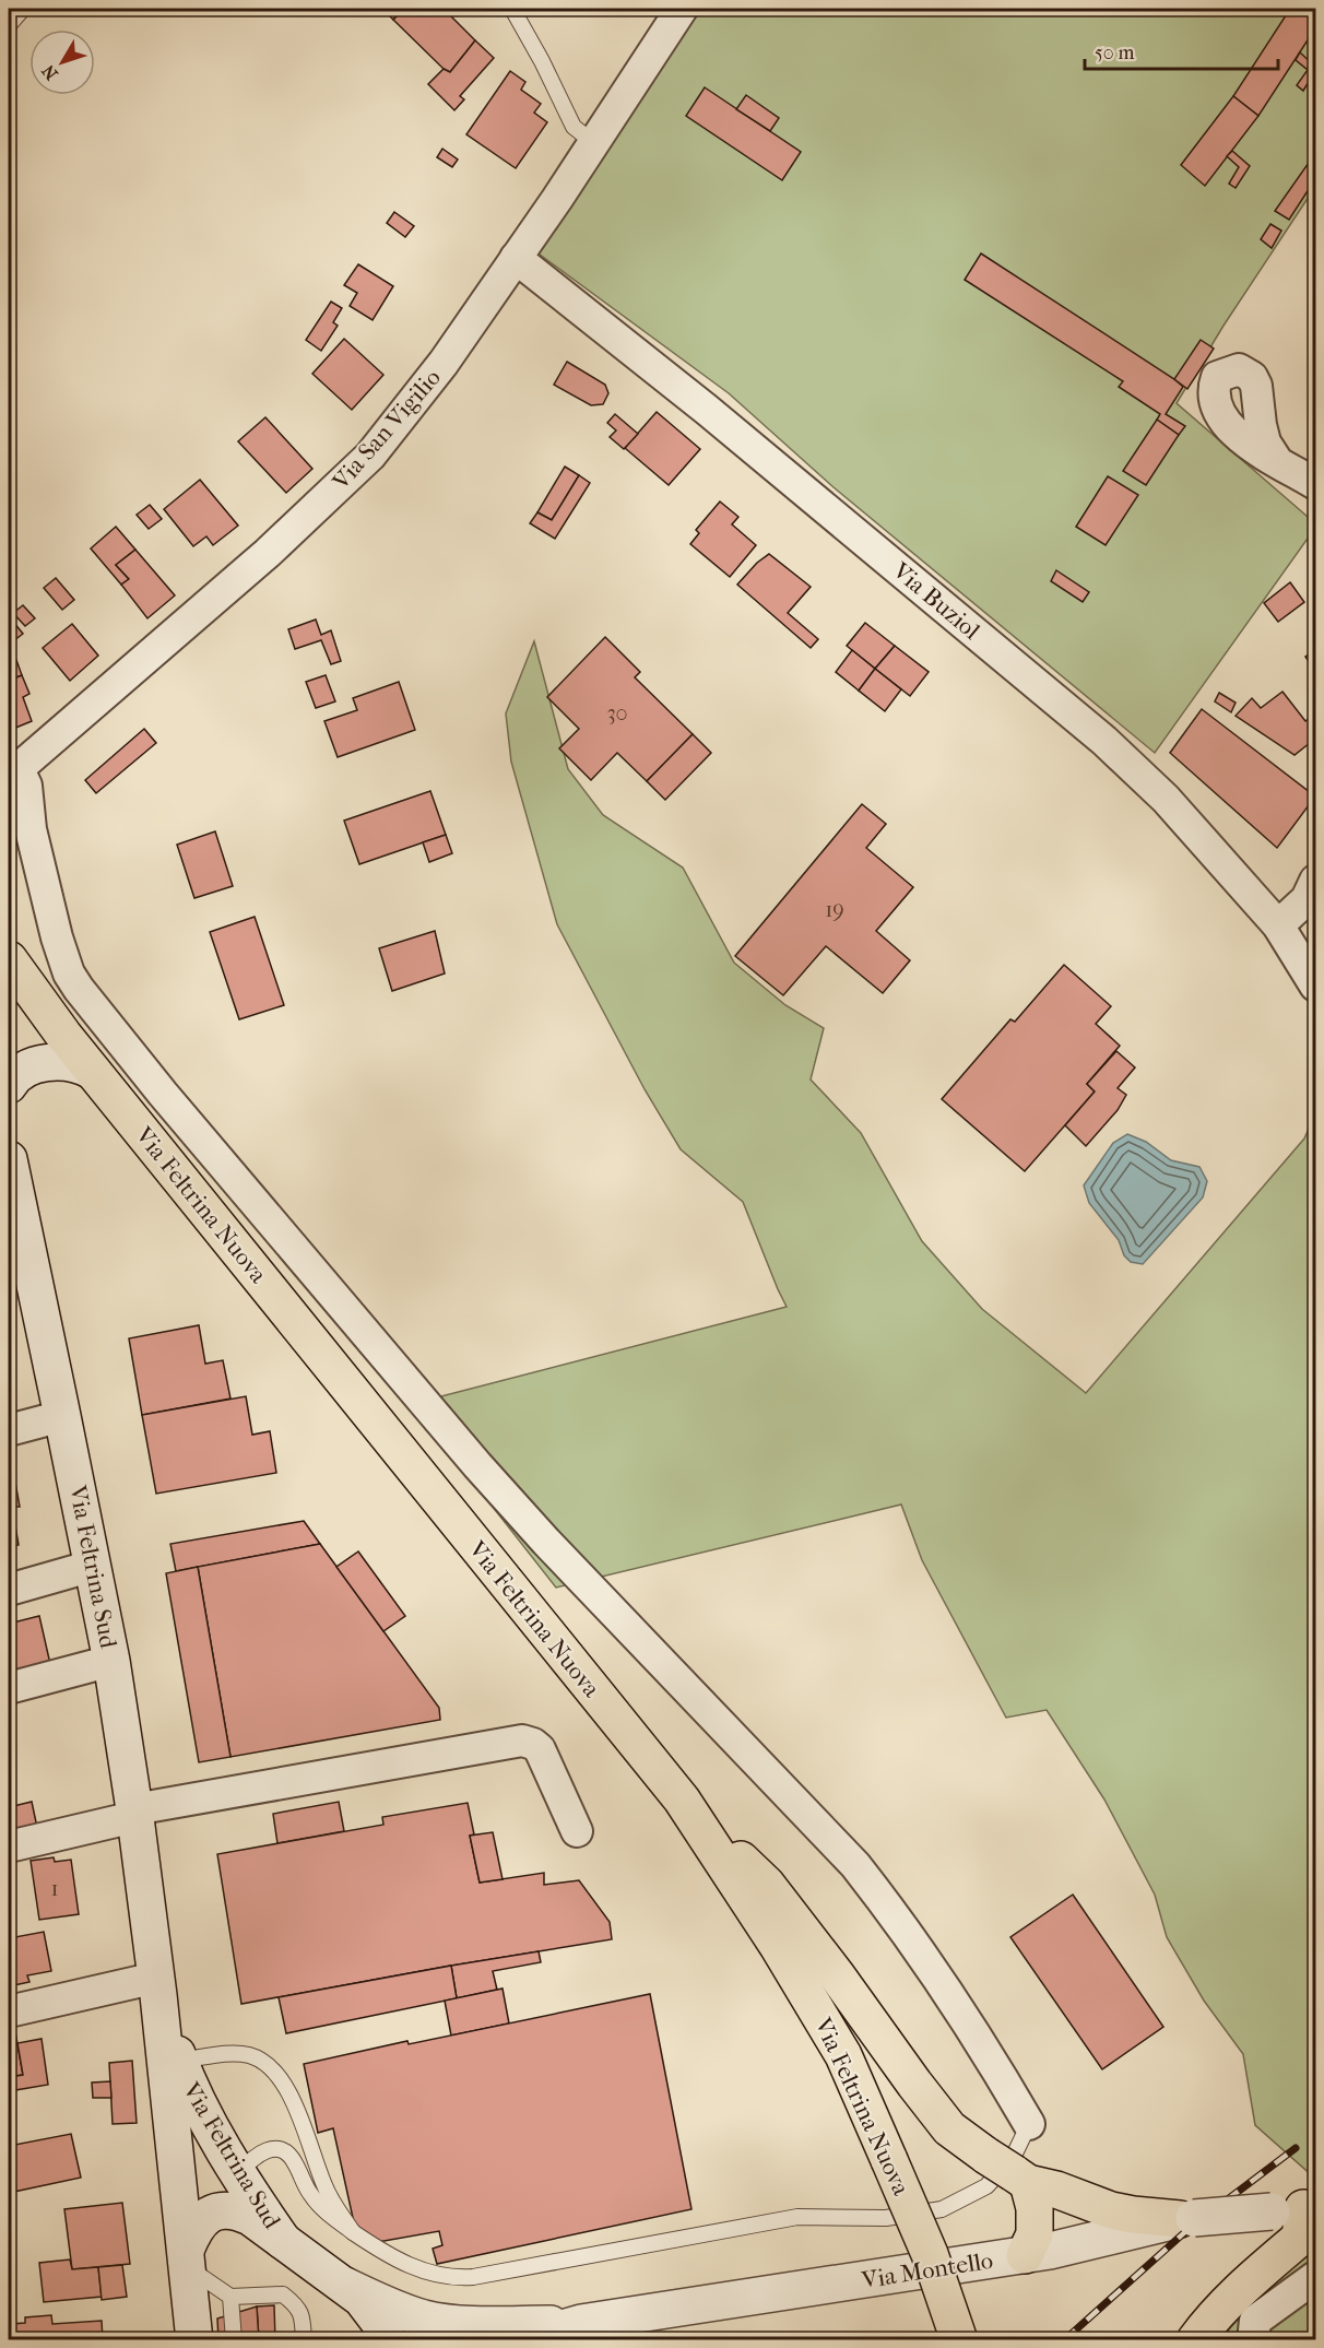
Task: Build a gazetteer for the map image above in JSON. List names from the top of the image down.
{
  "streets": {
    "main road": ["Via Feltrina Nuova", "Via Feltrina Sud", "Via Montello"],
    "street": ["Via San Vigilio", "Via Buziol"]
  },
  "crossings": [
    ["Via San Vigilio", "Via Buziol"]
  ],
  "house_numbers": ["30", "19", "1"],
  "scale_bar": "50 m",
  "north": "bottom left"
}
